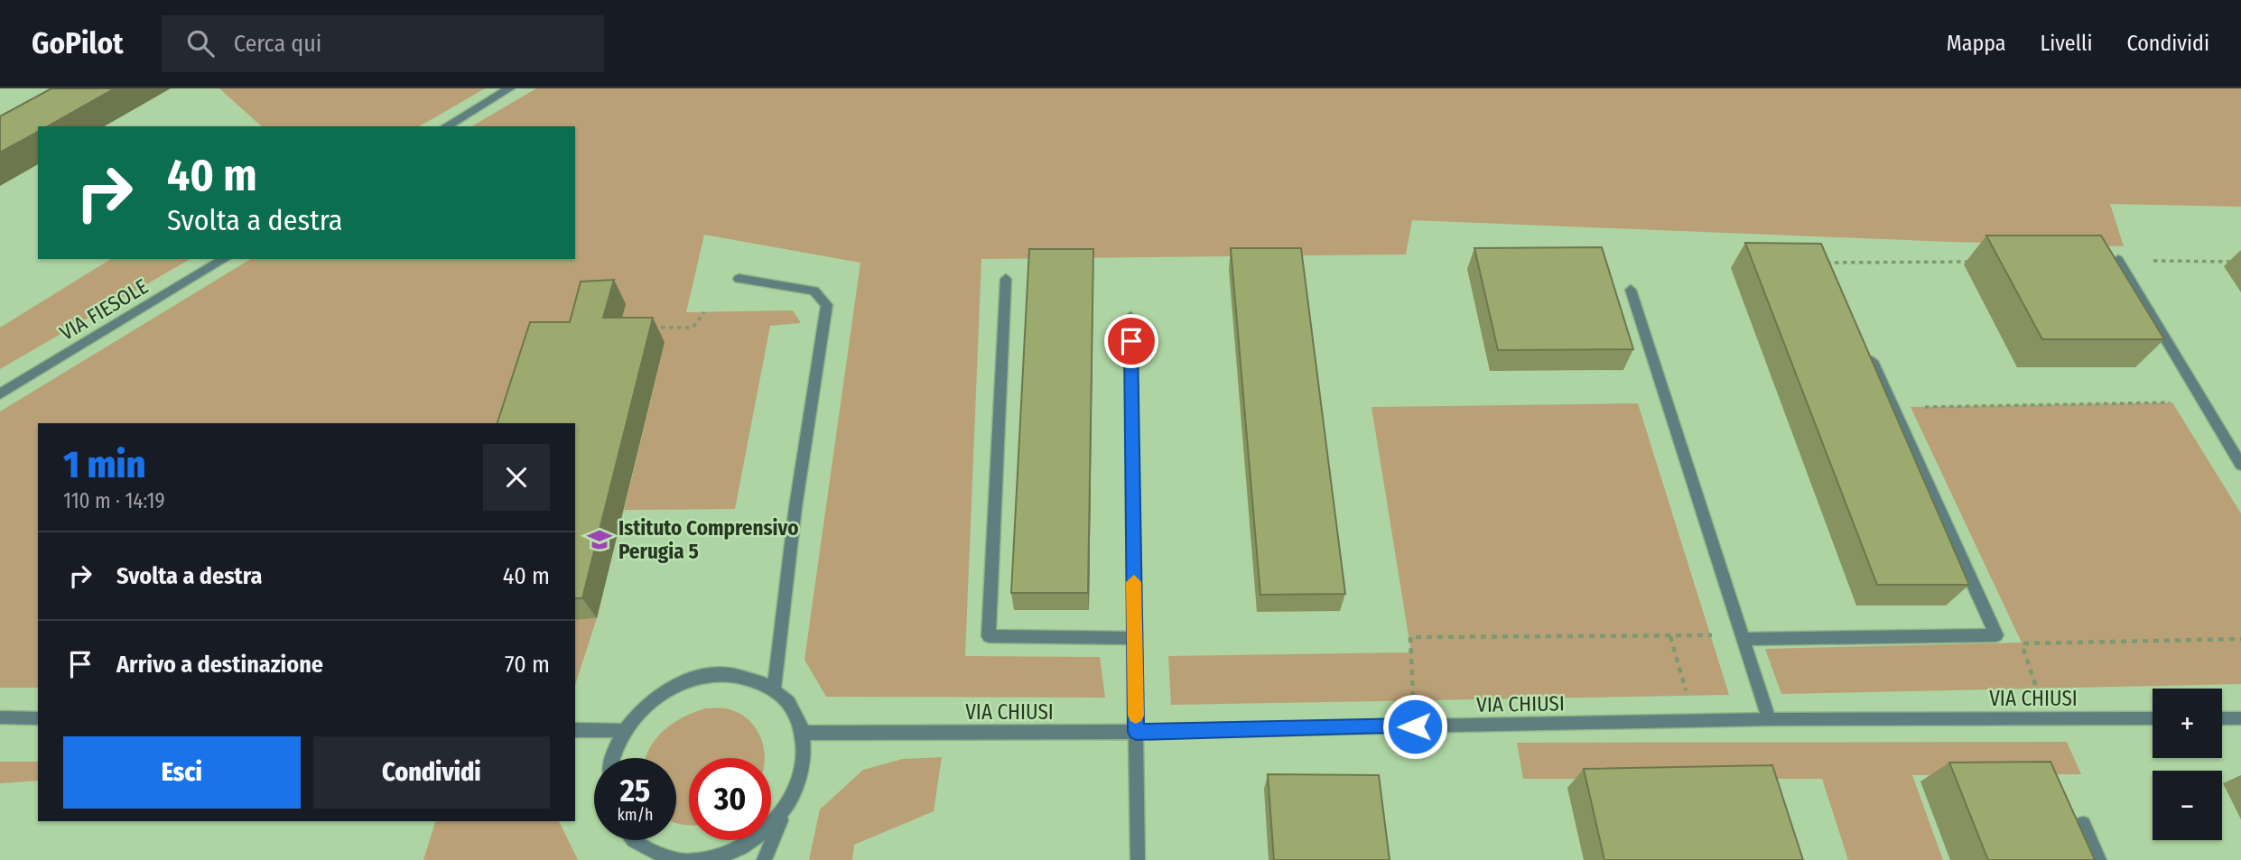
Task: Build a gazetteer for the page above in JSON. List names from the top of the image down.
{
  "streets": {
    "street": ["VIA FIESOLE", "VIA CHIUSI"]
  },
  "places": {
    "school or university": ["Istituto Comprensivo Perugia 5"]
  },
  "page": {
    "header": "GoPilot",
    "search": "Cerca qui",
    "nav": ["Mappa", "Livelli", "Condividi"],
    "turn": ["40 m", "Svolta a destra"],
    "heading": ["1 min", "110 m · 14:19"],
    "list": [
      {
        "name": "Svolta a destra",
        "value": "40 m"
      },
      {
        "name": "Arrivo a destinazione",
        "value": "70 m"
      }
    ],
    "map_buttons": ["+", "−"],
    "buttons": ["Esci", "Condividi"],
    "speed": "25 km/h",
    "limit": "30"
  }
}
